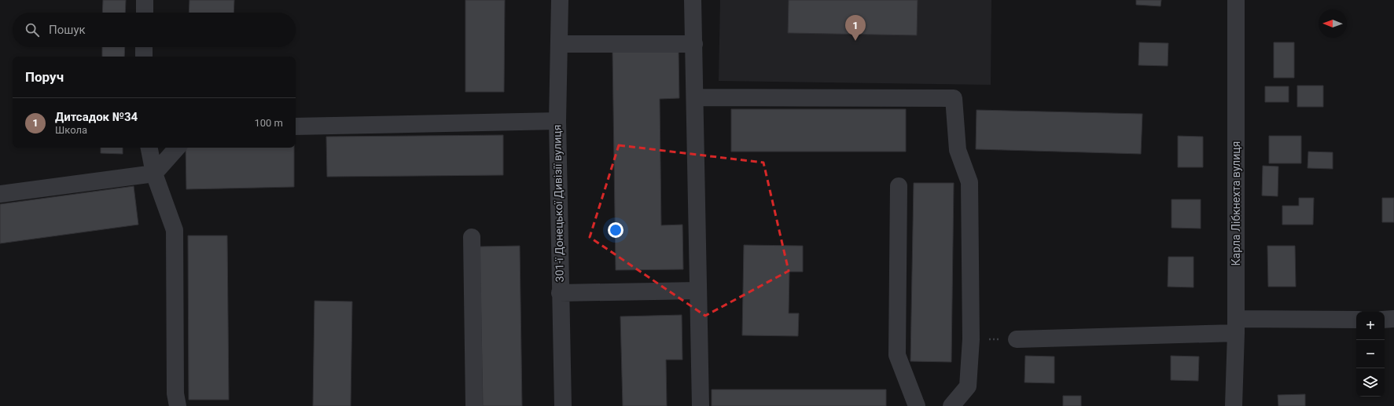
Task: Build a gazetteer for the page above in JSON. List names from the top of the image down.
{
  "streets": {
    "street": ["301-ї Донецької Дивізії вулиця", "Карла Лібкнехта вулиця"]
  },
  "north": "left",
  "page": {
    "search": "Пошук",
    "pins": "1",
    "heading": "Поруч",
    "list": [
      {
        "mark": "1",
        "name": "Дитсадок №34",
        "note": "Школа",
        "value": "100 m"
      }
    ],
    "map_buttons": ["+", "−"]
  }
}
